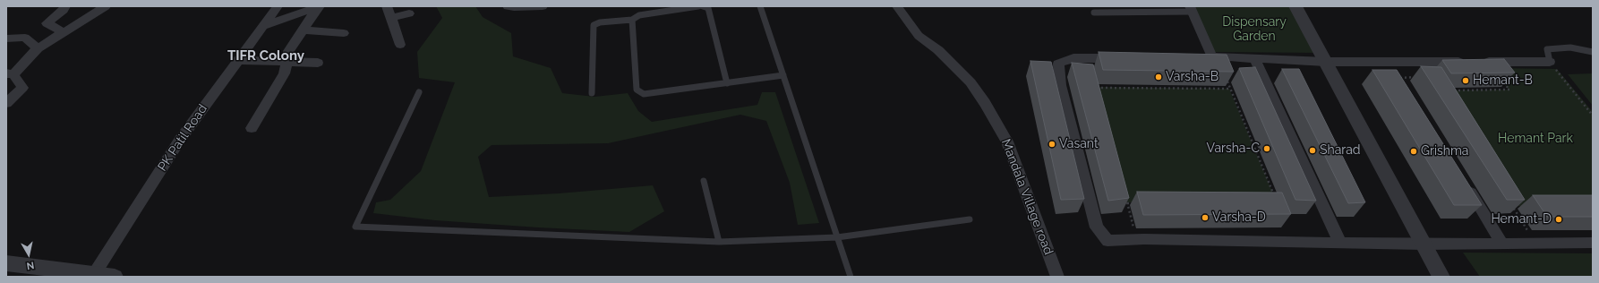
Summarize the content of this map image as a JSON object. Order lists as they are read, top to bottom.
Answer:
{
  "streets": {
    "street": ["PK Patil Road", "Mandala Village road"]
  },
  "districts": ["TIFR Colony"],
  "parks": ["Dispensary Garden", "Hemant Park"],
  "places": [
    "Varsha-B",
    "Hemant-B",
    "Vasant",
    "Varsha-C",
    "Sharad",
    "Grishma",
    "Varsha-D",
    "Hemant-D"
  ],
  "north": "bottom"
}
